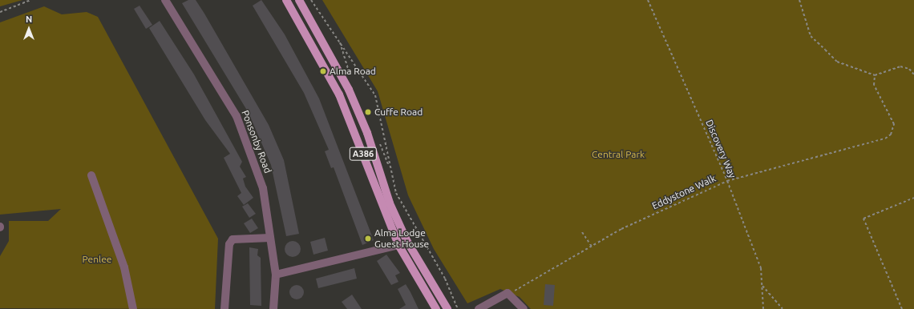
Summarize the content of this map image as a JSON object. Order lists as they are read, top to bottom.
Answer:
{
  "streets": {
    "main road": ["A386"],
    "street": ["Ponsonby Road"],
    "path": ["Discovery Way", "Eddystone Walk"]
  },
  "crossings": [
    ["Discovery Way", "Eddystone Walk"]
  ],
  "parks": ["Central Park", "Penlee"],
  "places": ["Alma Road", "Cuffe Road", "Alma Lodge Guest House"],
  "north": "top"
}
